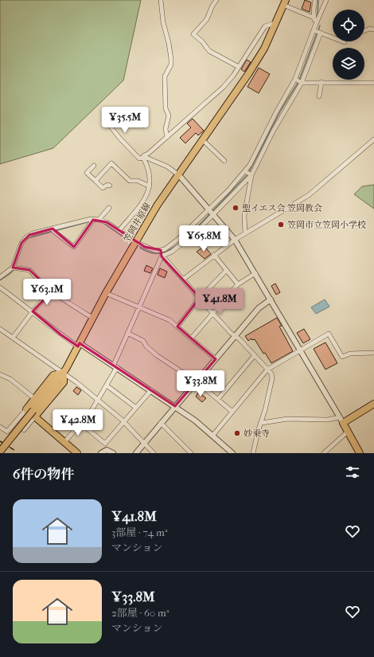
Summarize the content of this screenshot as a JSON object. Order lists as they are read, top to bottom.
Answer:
{
  "streets": {
    "main road": ["笠岡井原線"]
  },
  "places": ["聖イエス会 笠岡教会", "笠岡市立笠岡小学校", "妙乗寺"],
  "page": {
    "price": [
      "¥35.5M",
      "¥65.8M",
      "¥63.1M",
      "¥41.8M",
      "¥33.8M",
      "¥42.8M"
    ],
    "heading": "6件の物件",
    "list": [
      {
        "name": "¥41.8M",
        "note": "3部屋 · 74 m² · マンション"
      },
      {
        "name": "¥33.8M",
        "note": "2部屋 · 60 m² · マンション"
      }
    ]
  }
}
